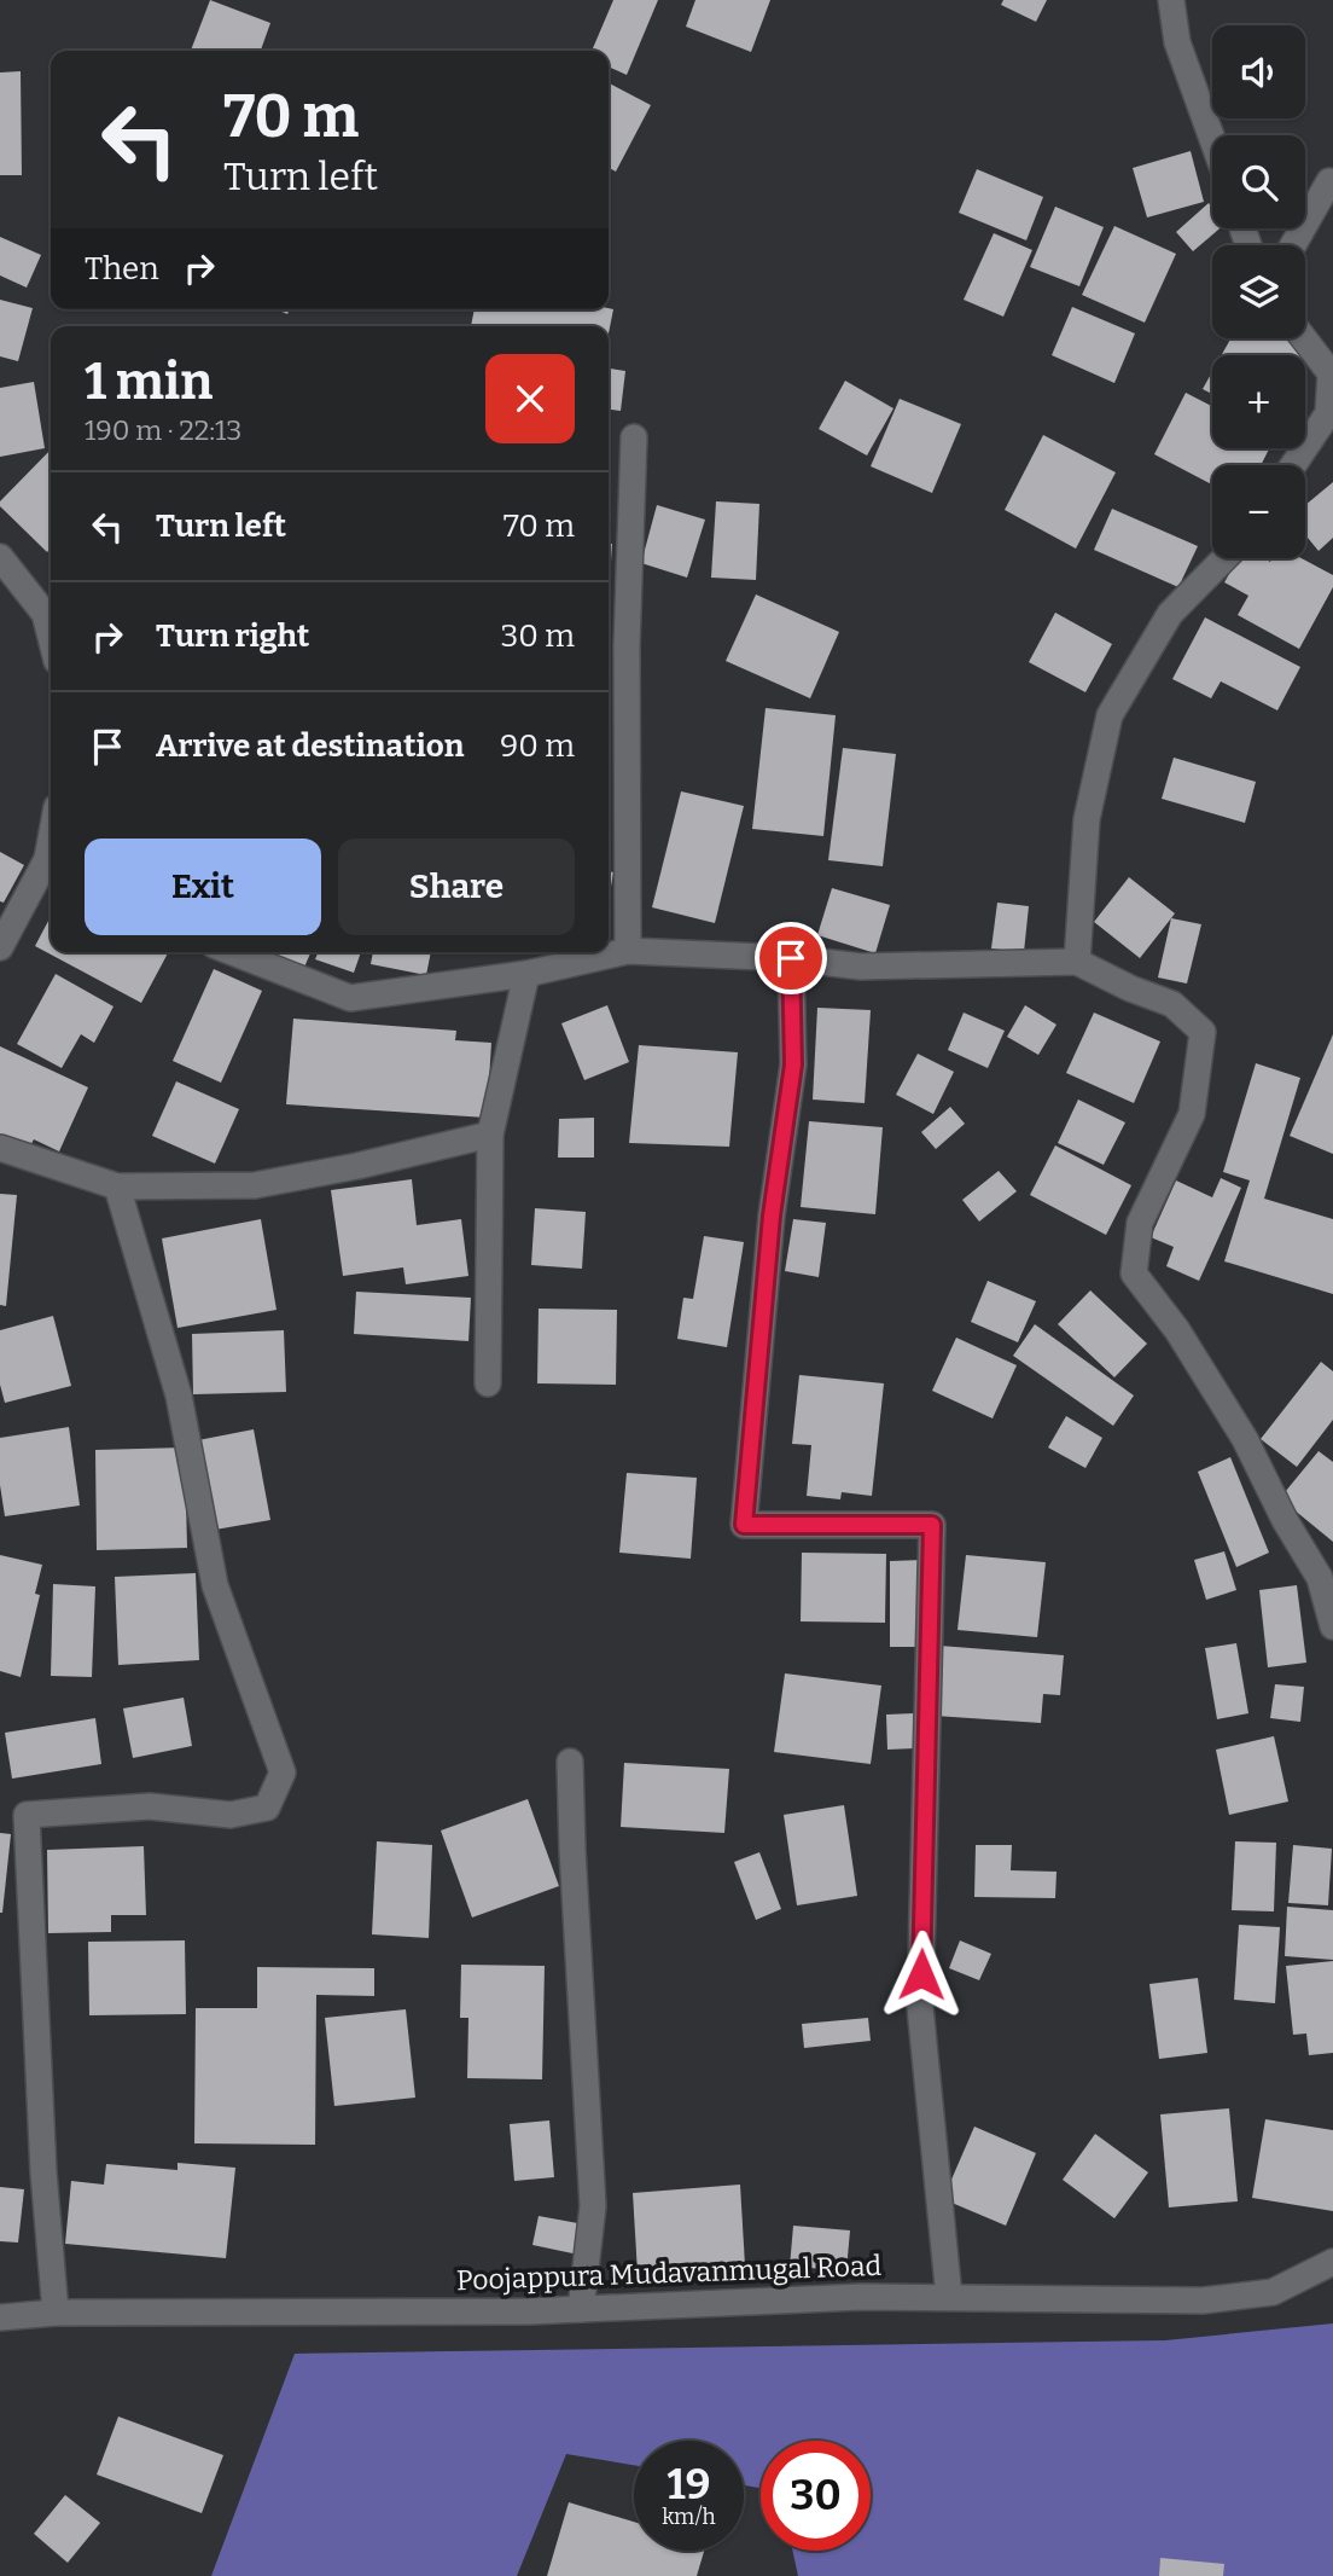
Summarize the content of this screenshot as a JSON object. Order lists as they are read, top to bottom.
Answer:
{
  "streets": {
    "street": ["Poojappura Mudavanmugal Road"]
  },
  "page": {
    "map_buttons": ["+", "−"],
    "turn": ["70 m", "Turn left"],
    "then": "Then",
    "heading": ["1 min", "190 m · 22:13"],
    "list": [
      {
        "name": "Turn left",
        "value": "70 m"
      },
      {
        "name": "Turn right",
        "value": "30 m"
      },
      {
        "name": "Arrive at destination",
        "value": "90 m"
      }
    ],
    "buttons": ["Exit", "Share"],
    "speed": "19 km/h",
    "limit": "30"
  }
}
